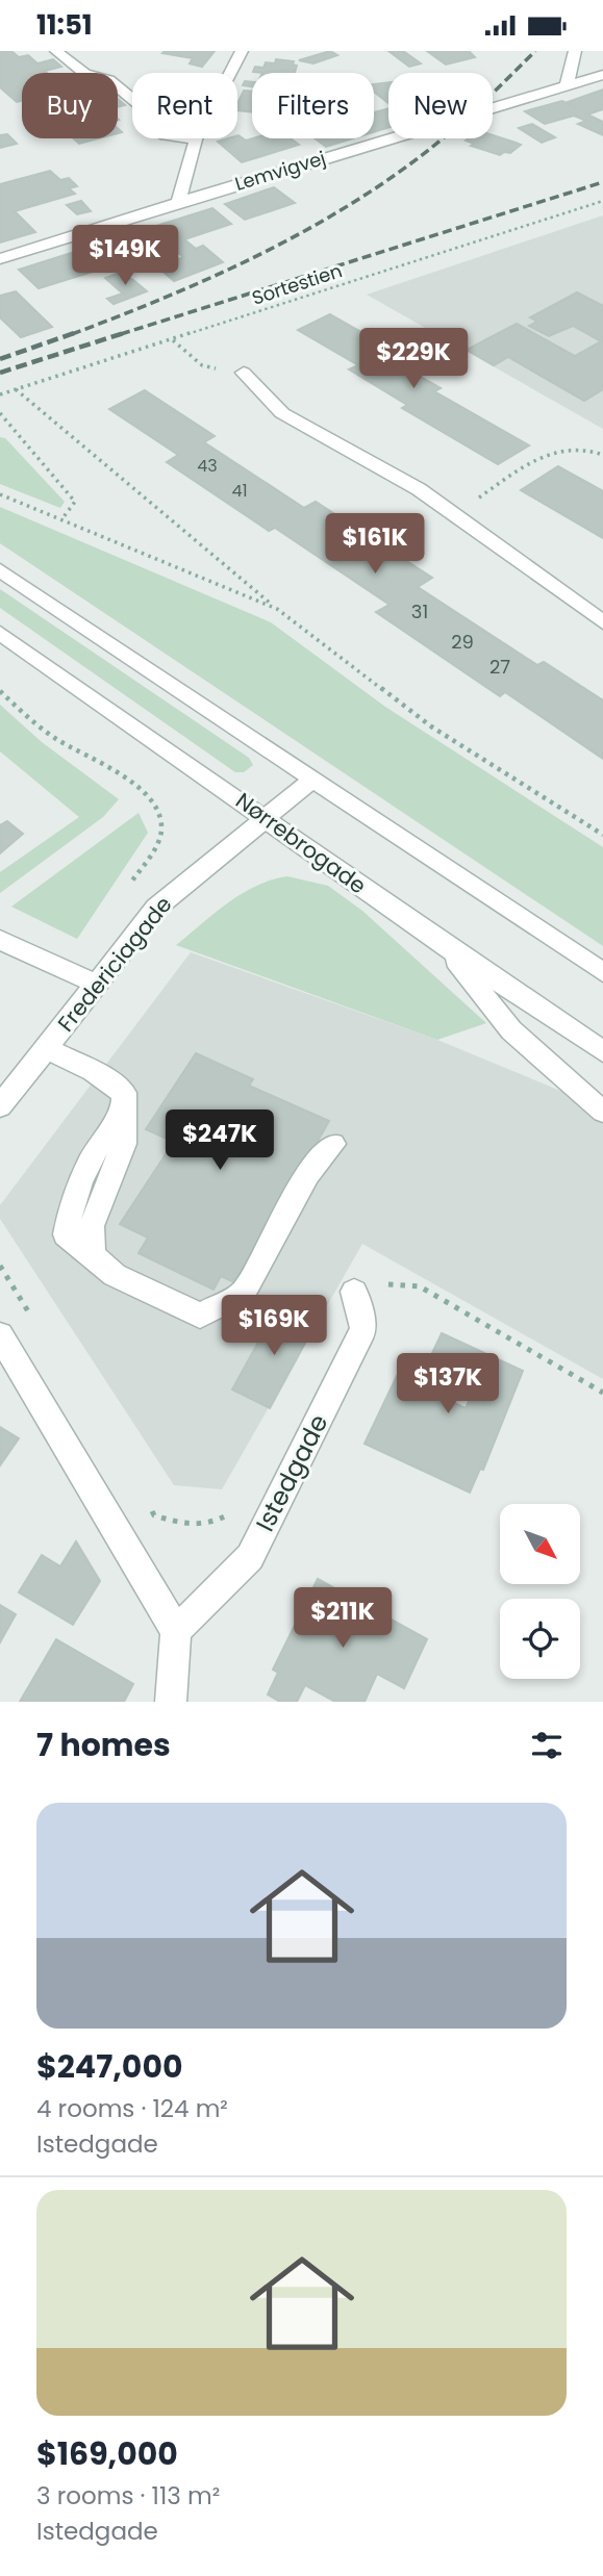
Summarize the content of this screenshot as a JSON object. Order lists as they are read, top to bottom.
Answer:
{
  "streets": {
    "street": [
      "Lemvigvej",
      "Nørrebrogade",
      "Fredericiagade",
      "Istedgade"
    ],
    "path": ["Sortestien"]
  },
  "crossings": [
    ["Nørrebrogade", "Fredericiagade"]
  ],
  "house_numbers": [
    "43",
    "41",
    "31",
    "29",
    "27"
  ],
  "north": "bottom right",
  "page": {
    "status": "11:51",
    "chip": [
      "Buy",
      "Rent",
      "Filters",
      "New"
    ],
    "price": [
      "$149K",
      "$229K",
      "$161K",
      "$247K",
      "$169K",
      "$137K",
      "$211K"
    ],
    "heading": "7 homes",
    "list": [
      {
        "name": "$247,000",
        "note": "4 rooms · 124 m² · Istedgade"
      },
      {
        "name": "$169,000",
        "note": "3 rooms · 113 m² · Istedgade"
      }
    ]
  }
}
